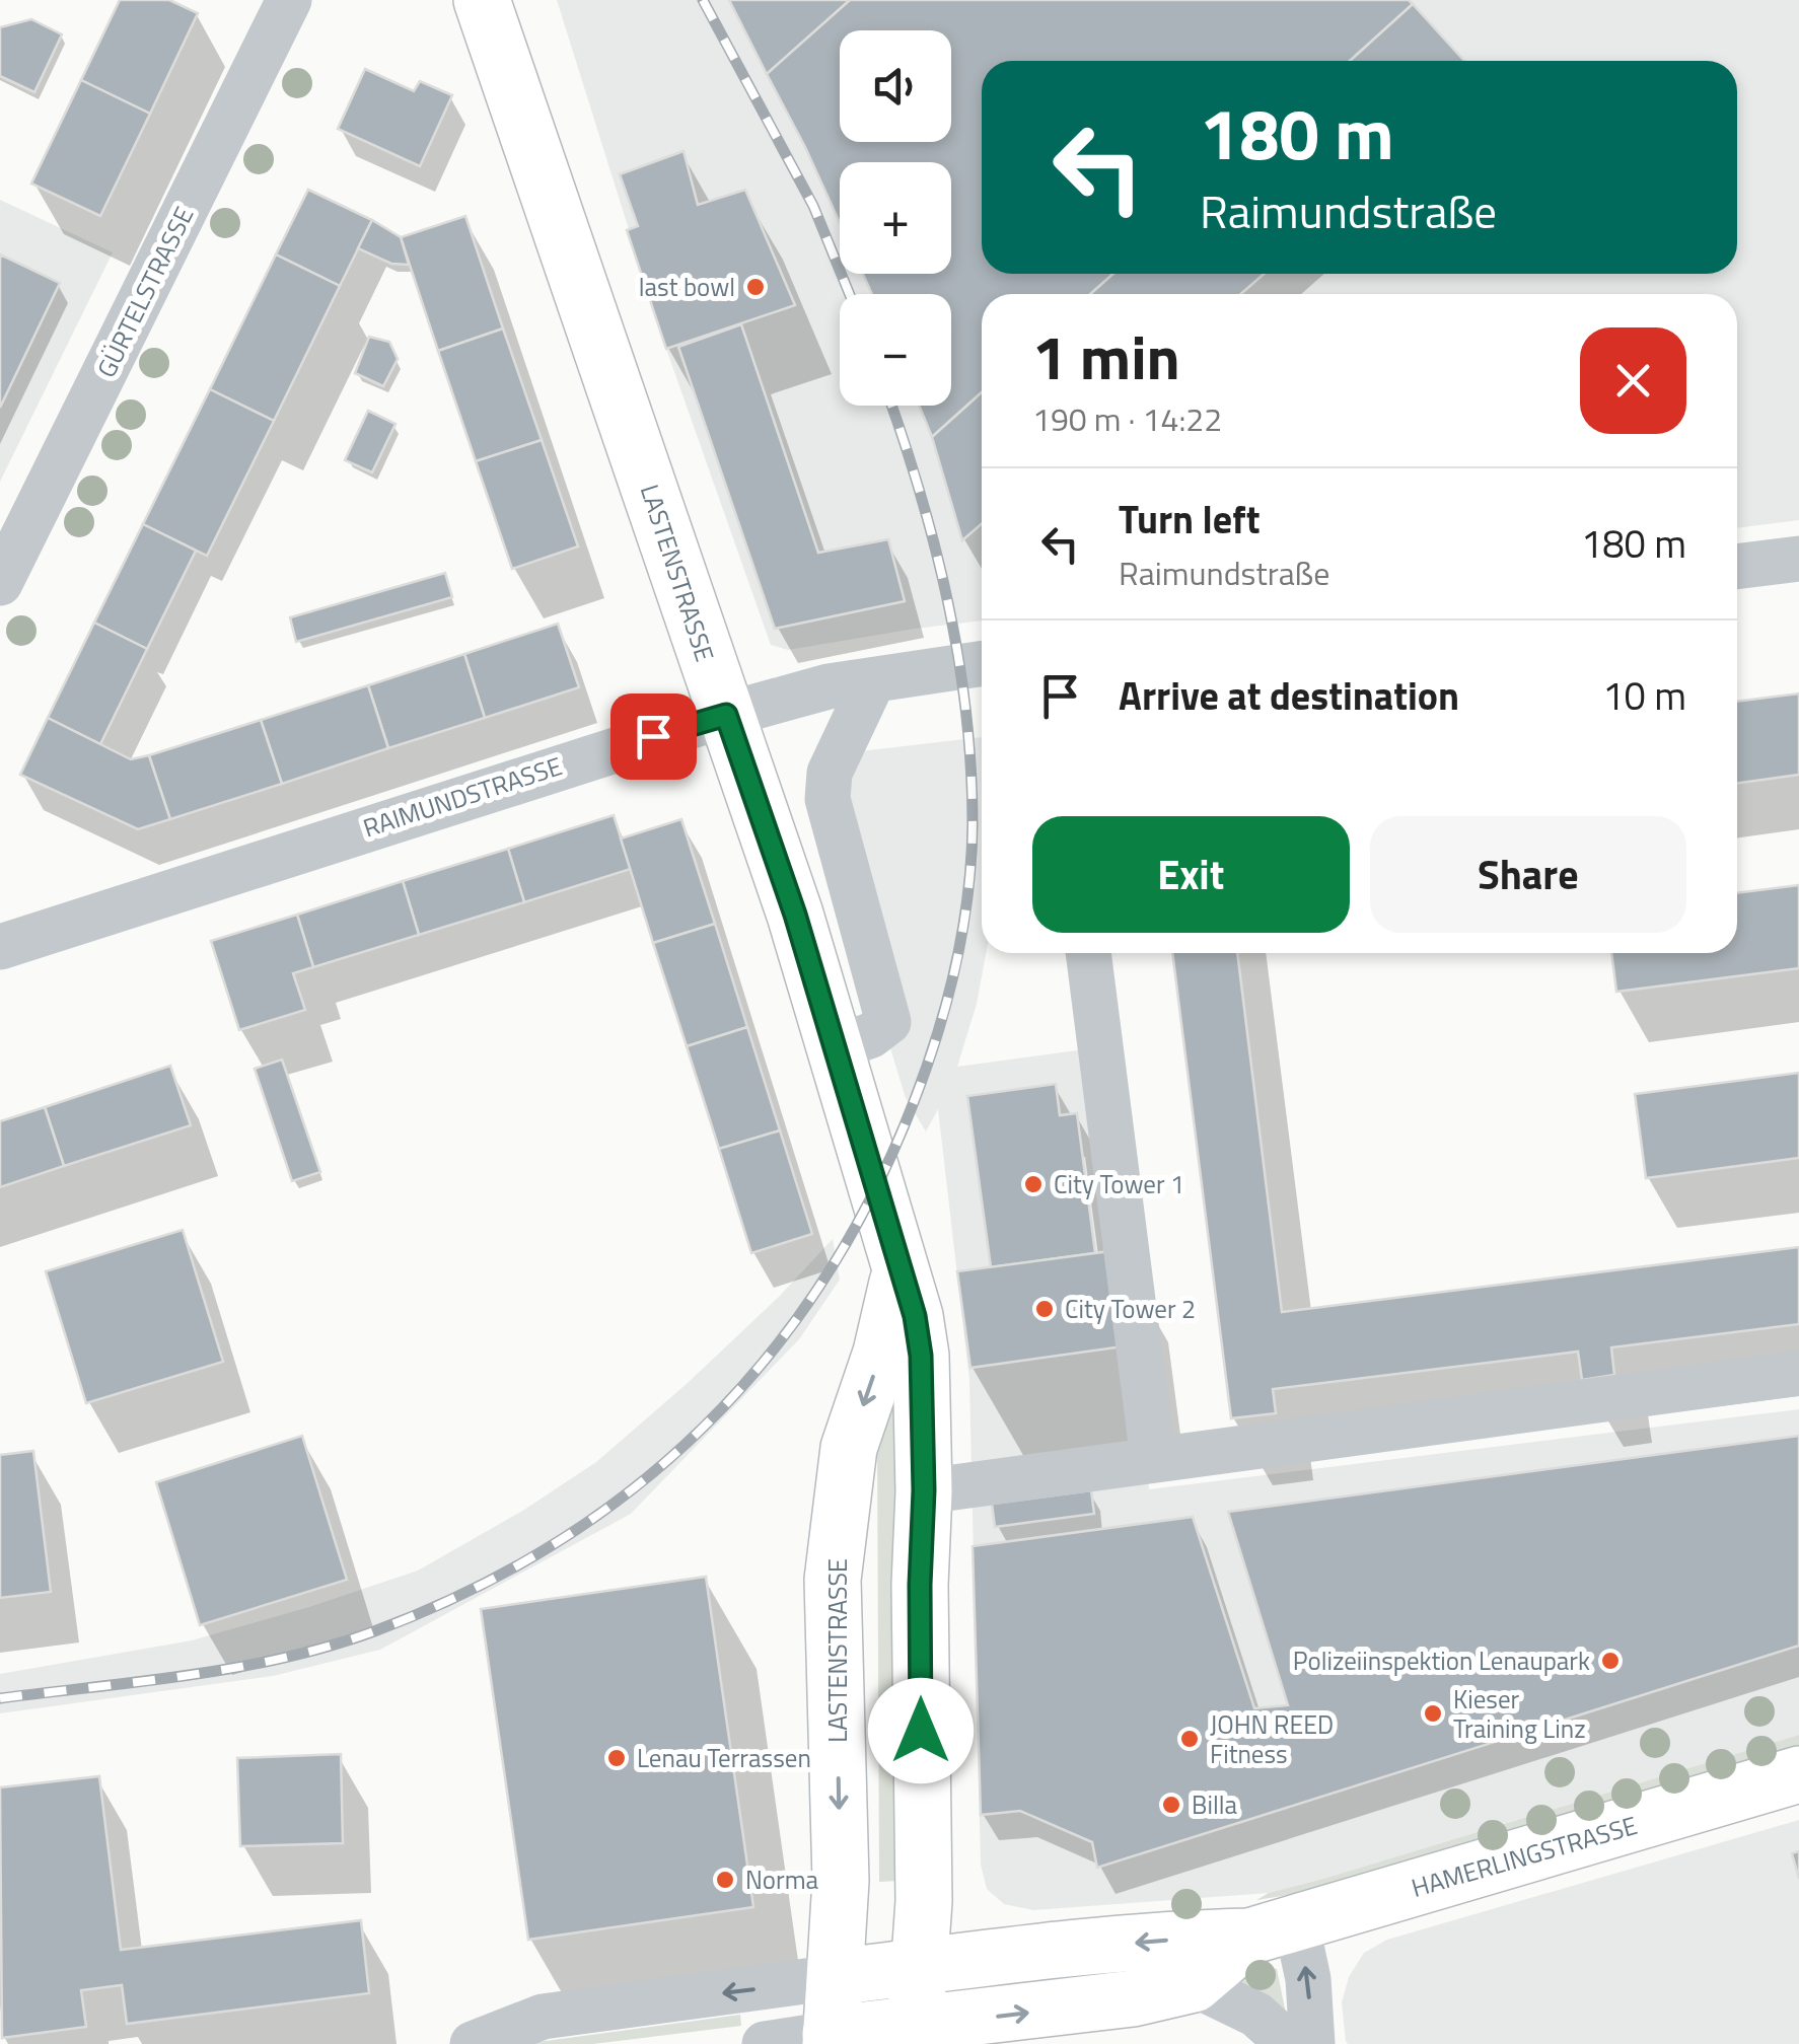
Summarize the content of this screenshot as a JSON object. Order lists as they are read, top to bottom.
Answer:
{
  "streets": {
    "main road": ["LASTENSTRASSE", "HAMERLINGSTRASSE"],
    "street": ["GÜRTELSTRASSE", "RAIMUNDSTRASSE"]
  },
  "crossings": [
    ["LASTENSTRASSE", "RAIMUNDSTRASSE"],
    ["LASTENSTRASSE", "HAMERLINGSTRASSE"]
  ],
  "places": [
    "last bowl",
    "City Tower 1",
    "City Tower 2",
    "Polizeiinspektion Lenaupark",
    "Kieser Training Linz",
    "JOHN REED Fitness",
    "Lenau Terrassen",
    "Billa",
    "Norma"
  ],
  "page": {
    "map_buttons": ["+", "−"],
    "turn": ["180 m", "Raimundstraße"],
    "heading": ["1 min", "190 m · 14:22"],
    "list": [
      {
        "name": "Turn left",
        "note": "Raimundstraße",
        "value": "180 m"
      },
      {
        "name": "Arrive at destination",
        "value": "10 m"
      }
    ],
    "buttons": ["Exit", "Share"]
  }
}
